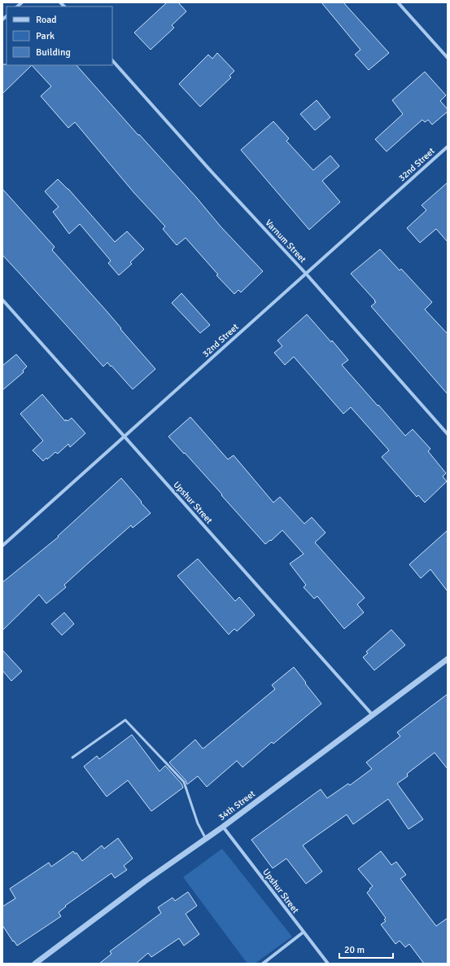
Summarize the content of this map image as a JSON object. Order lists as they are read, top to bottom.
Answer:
{
  "streets": {
    "street": [
      "32nd Street",
      "Varnum Street",
      "Upshur Street",
      "34th Street"
    ]
  },
  "crossings": [
    ["32nd Street", "Varnum Street"],
    ["32nd Street", "Upshur Street"],
    ["Upshur Street", "34th Street"]
  ],
  "legend": ["Road", "Park", "Building"],
  "scale_bar": "20 m"
}
